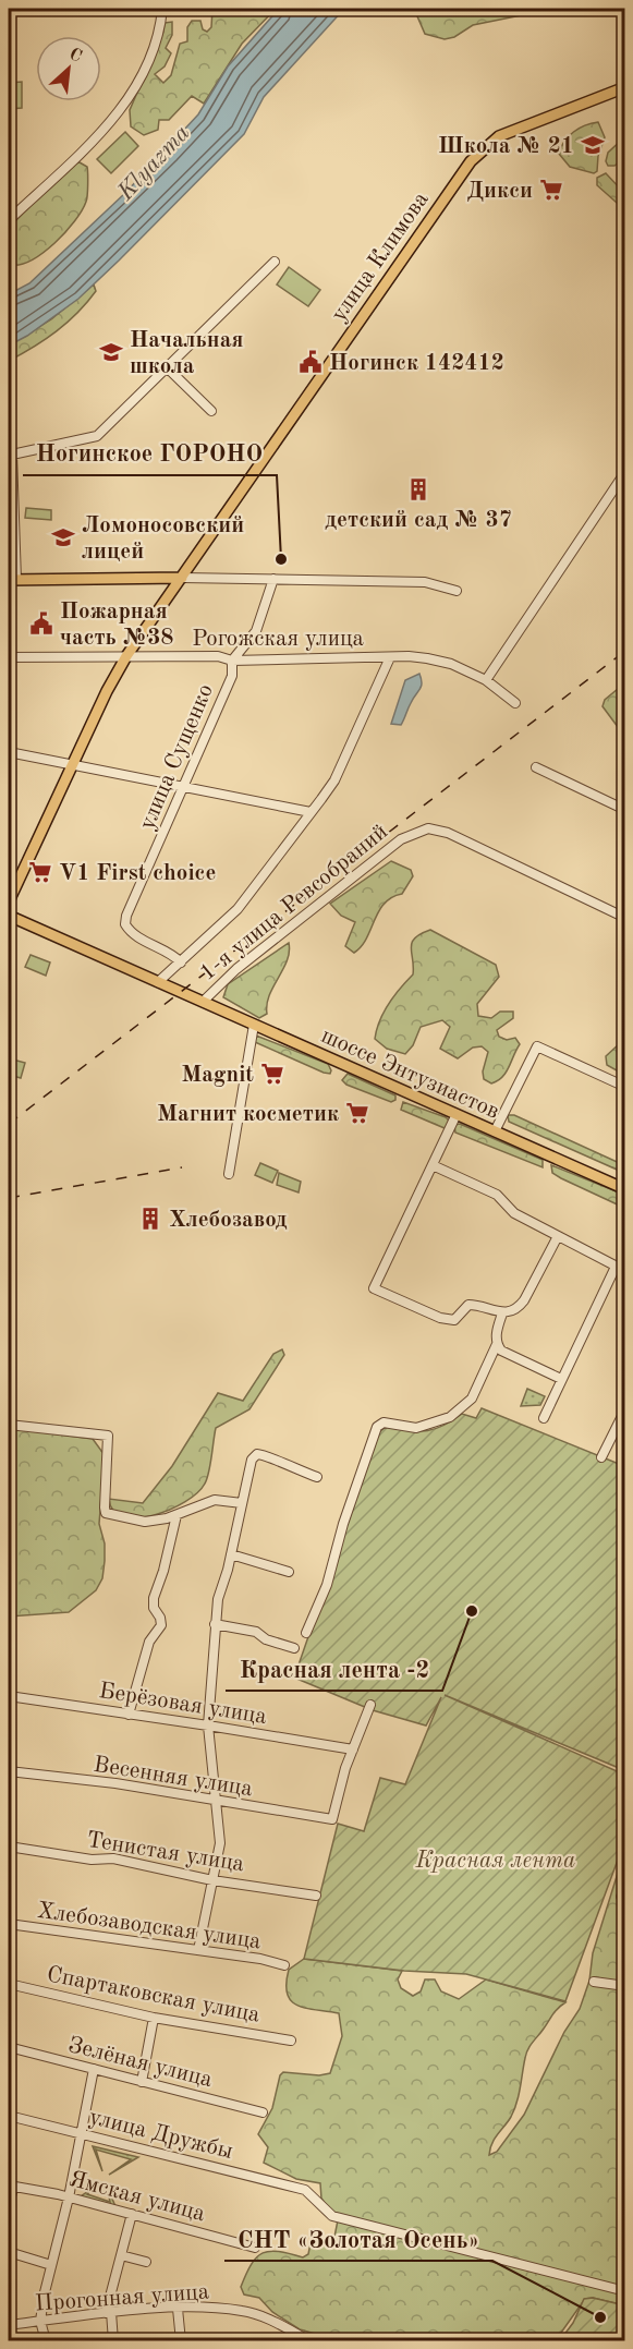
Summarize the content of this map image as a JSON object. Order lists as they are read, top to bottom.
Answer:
{
  "streets": {
    "main road": ["улица Климова", "шоссе Энтузиастов"],
    "street": [
      "Рогожская улица",
      "улица Сущенко",
      "1-я улица Ревсобраний",
      "Берёзовая улица",
      "Весенняя улица",
      "Тенистая улица",
      "Хлебозаводская улица",
      "Спартаковская улица",
      "Зелёная улица",
      "улица Дружбы",
      "Ямская улица",
      "Прогонная улица"
    ]
  },
  "crossings": [
    ["улица Климова", "Рогожская улица"],
    ["Рогожская улица", "улица Сущенко"],
    ["1-я улица Ревсобраний", "шоссе Энтузиастов"],
    ["Берёзовая улица", "Весенняя улица"]
  ],
  "water": ["Klyazma"],
  "parks": ["Красная лента"],
  "places": {
    "school or university": ["Школа № 21", "Начальная школа", "Ломоносовский лицей"],
    "supermarket": [
      "Дикси",
      "V1 First choice",
      "Magnit",
      "Магнит косметик"
    ],
    "public building": ["Ногинск 142412", "Пожарная часть №38"],
    "building": ["детский сад № 37", "Хлебозавод"],
    "other": ["Ногинское ГОРОНО", "Красная лента -2", "СНТ «Золотая Осень»"]
  },
  "north": "top right"
}
